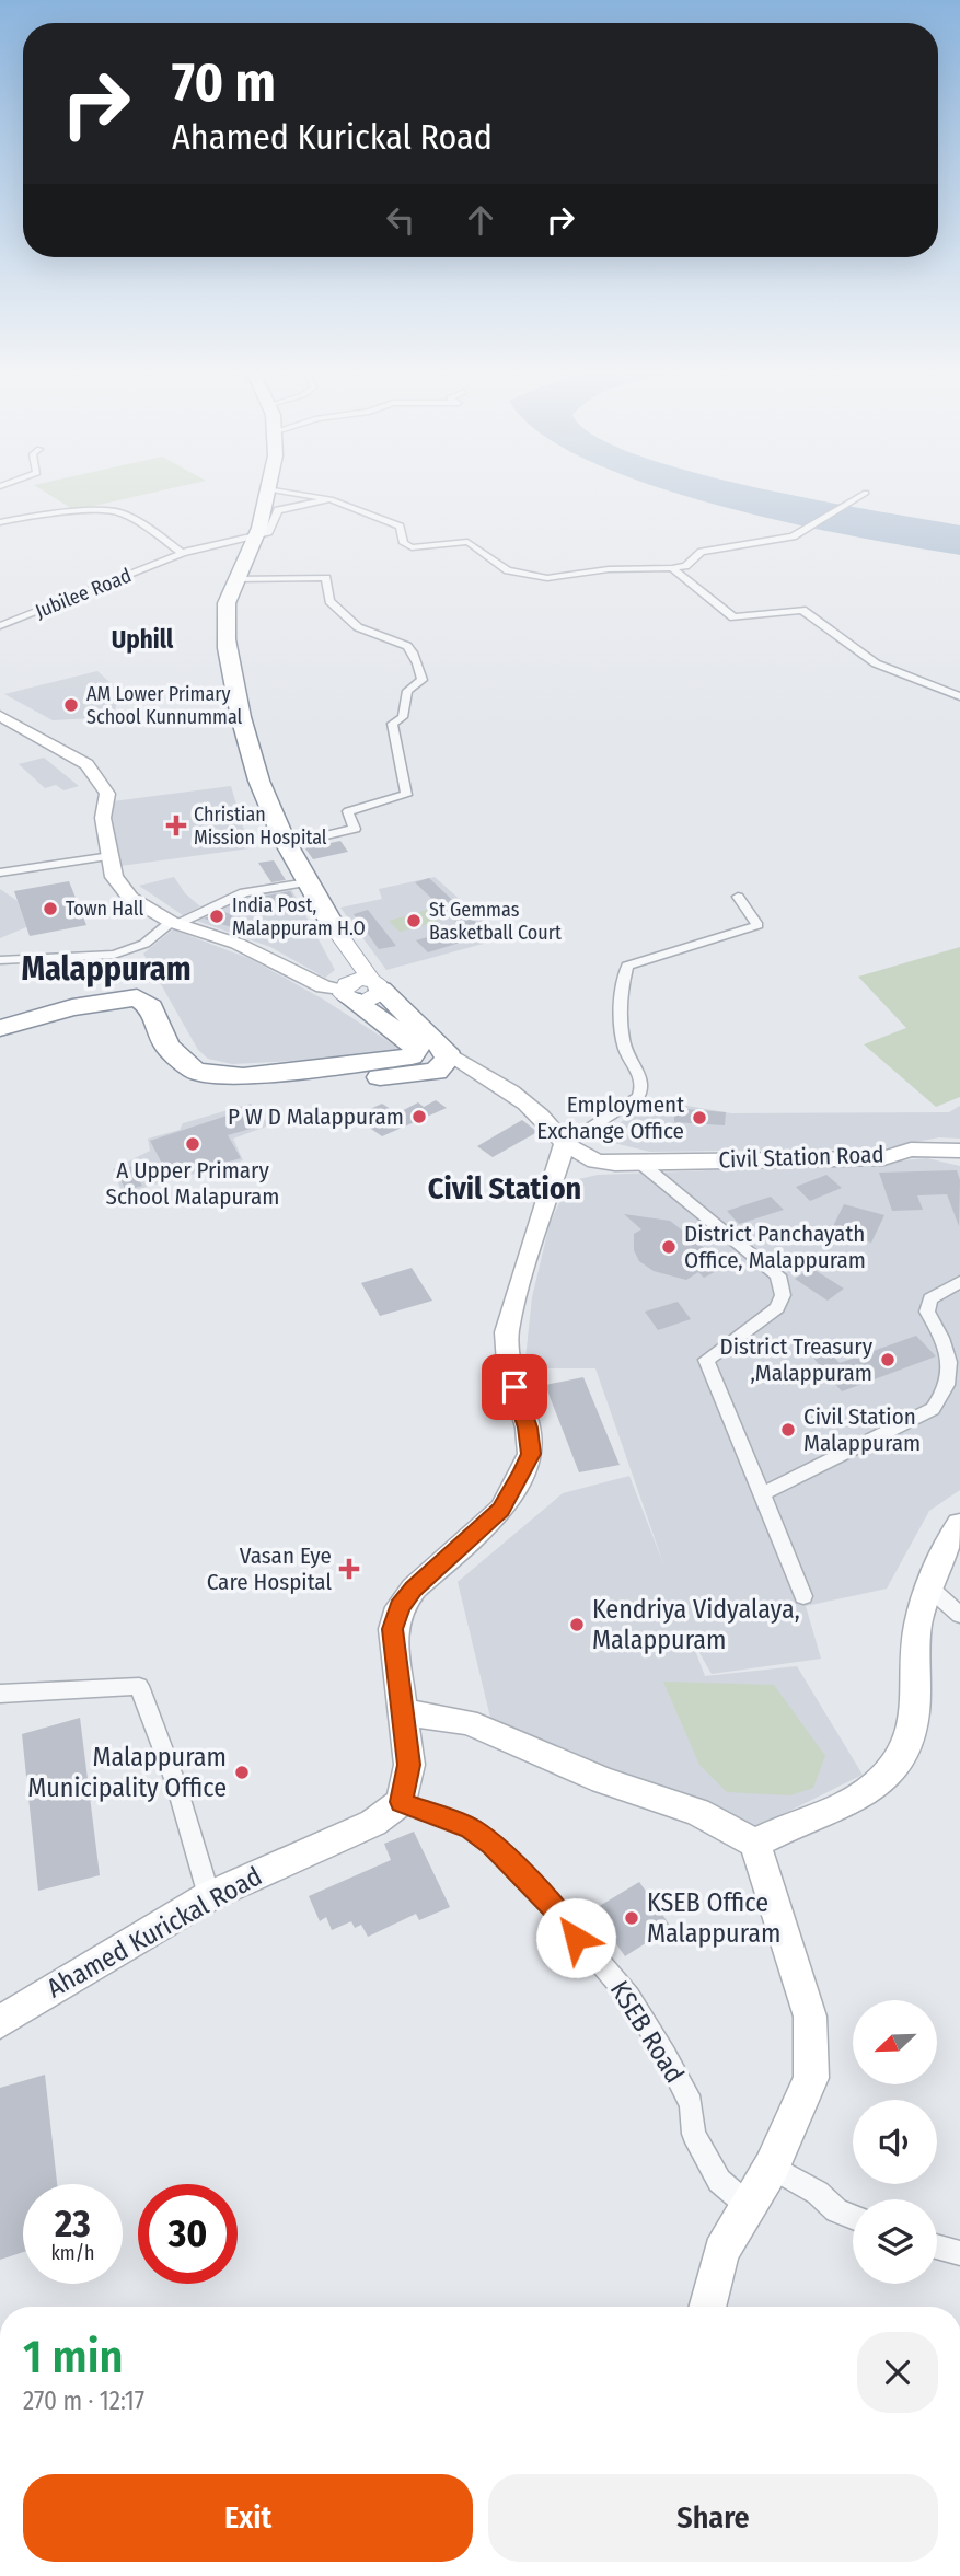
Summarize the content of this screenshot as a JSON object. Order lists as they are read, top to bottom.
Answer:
{
  "streets": {
    "main road": ["Civil Station Road", "Ahamed Kurickal Road"],
    "street": ["Jubilee Road", "KSEB Road"]
  },
  "crossings": [
    ["Ahamed Kurickal Road", "KSEB Road"]
  ],
  "districts": ["Uphill", "Malappuram", "Civil Station"],
  "places": {
    "other": [
      "AM Lower Primary School Kunnummal",
      "Town Hall",
      "India Post, Malappuram H.O",
      "St Gemmas Basketball Court",
      "P W D Malappuram",
      "Employment Exchange Office",
      "A Upper Primary School Malapuram",
      "District Panchayath Office, Malappuram",
      "District Treasury ,Malappuram",
      "Civil Station Malappuram",
      "Kendriya Vidyalaya, Malappuram",
      "Malappuram Municipality Office",
      "KSEB Office Malappuram"
    ],
    "health": ["Christian Mission Hospital", "Vasan Eye Care Hospital"]
  },
  "north": "bottom left",
  "page": {
    "turn": ["70 m", "Ahamed Kurickal Road"],
    "speed": "23 km/h",
    "limit": "30",
    "heading": ["1 min", "270 m · 12:17"],
    "buttons": ["Exit", "Share"]
  }
}
